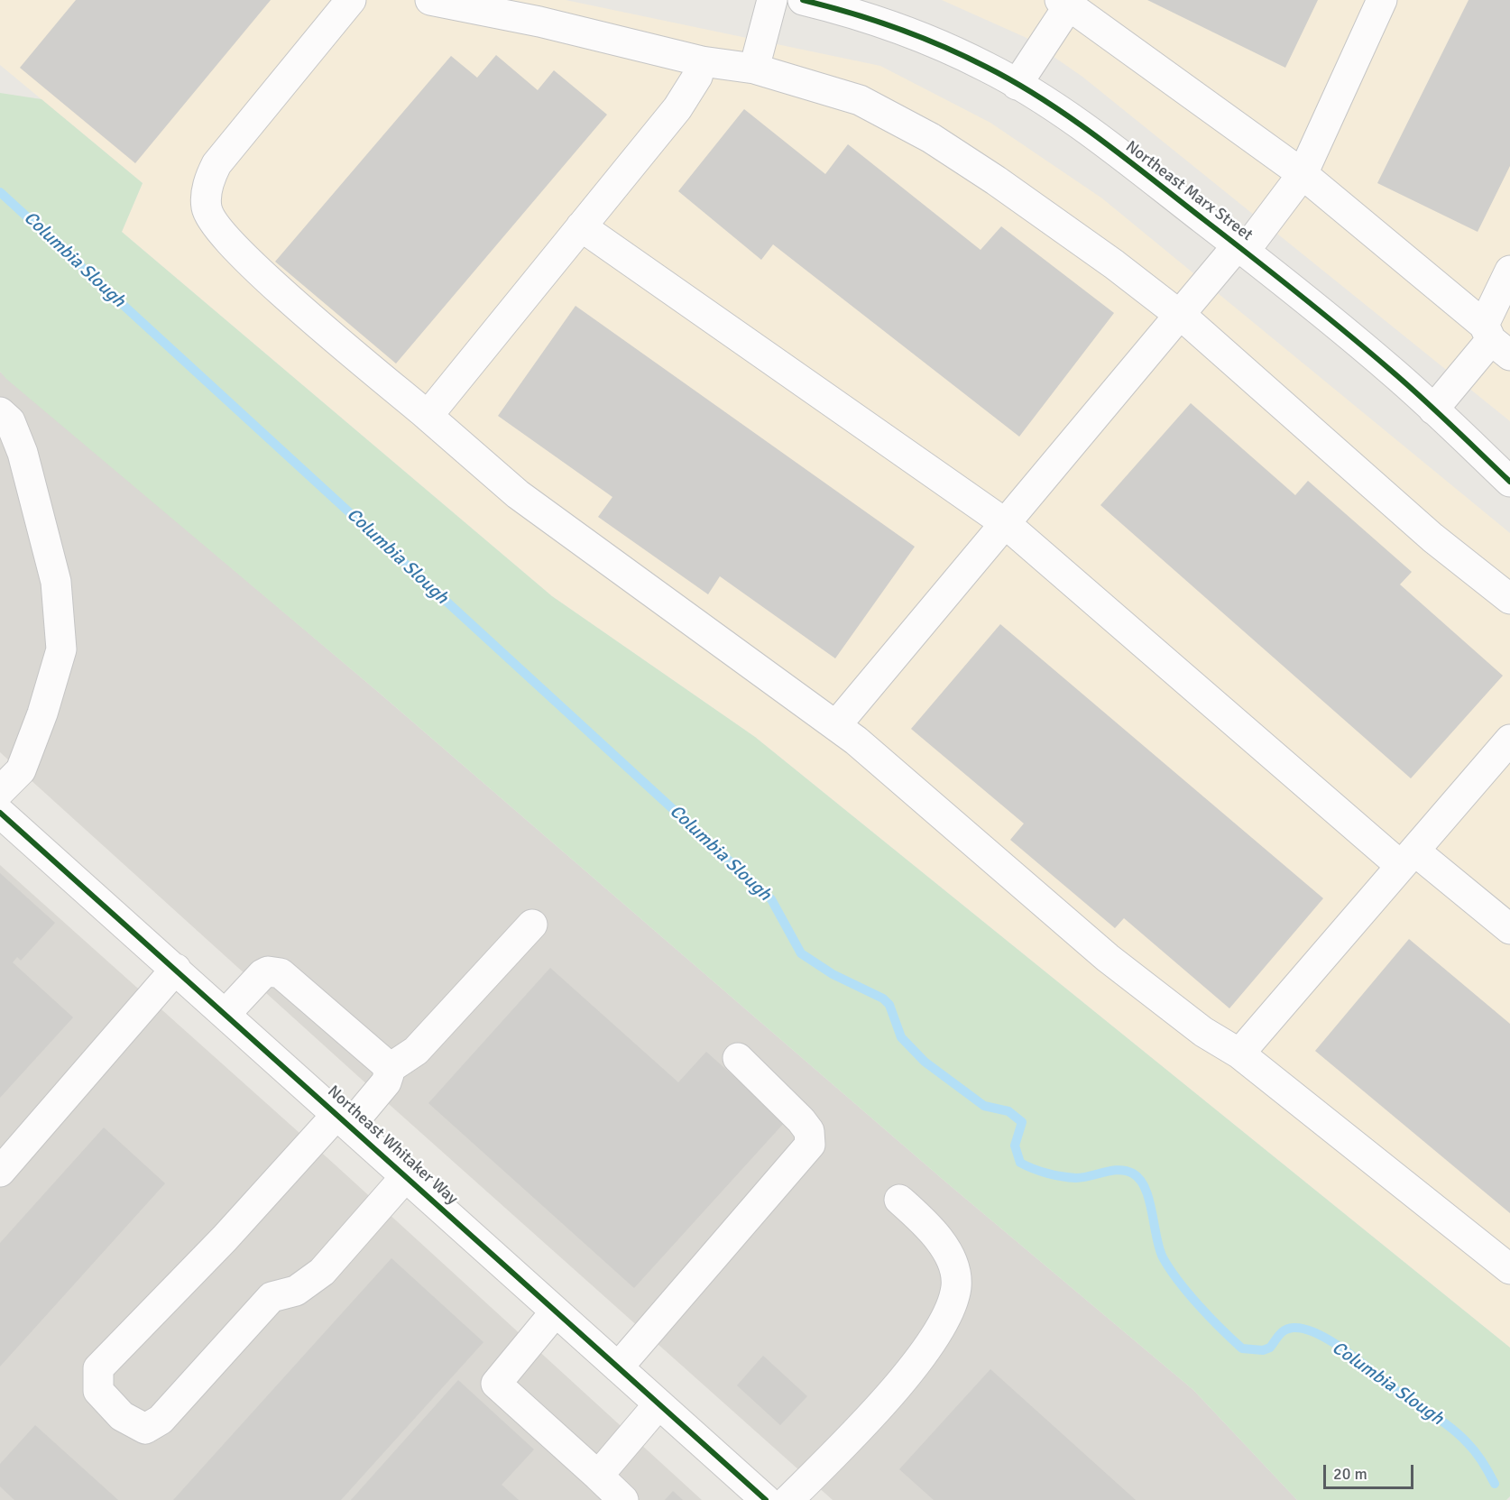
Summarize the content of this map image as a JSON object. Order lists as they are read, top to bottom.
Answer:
{
  "streets": {
    "street": ["Northeast Marx Street", "Northeast Whitaker Way"]
  },
  "water": ["Columbia Slough"],
  "scale_bar": "20 m"
}
